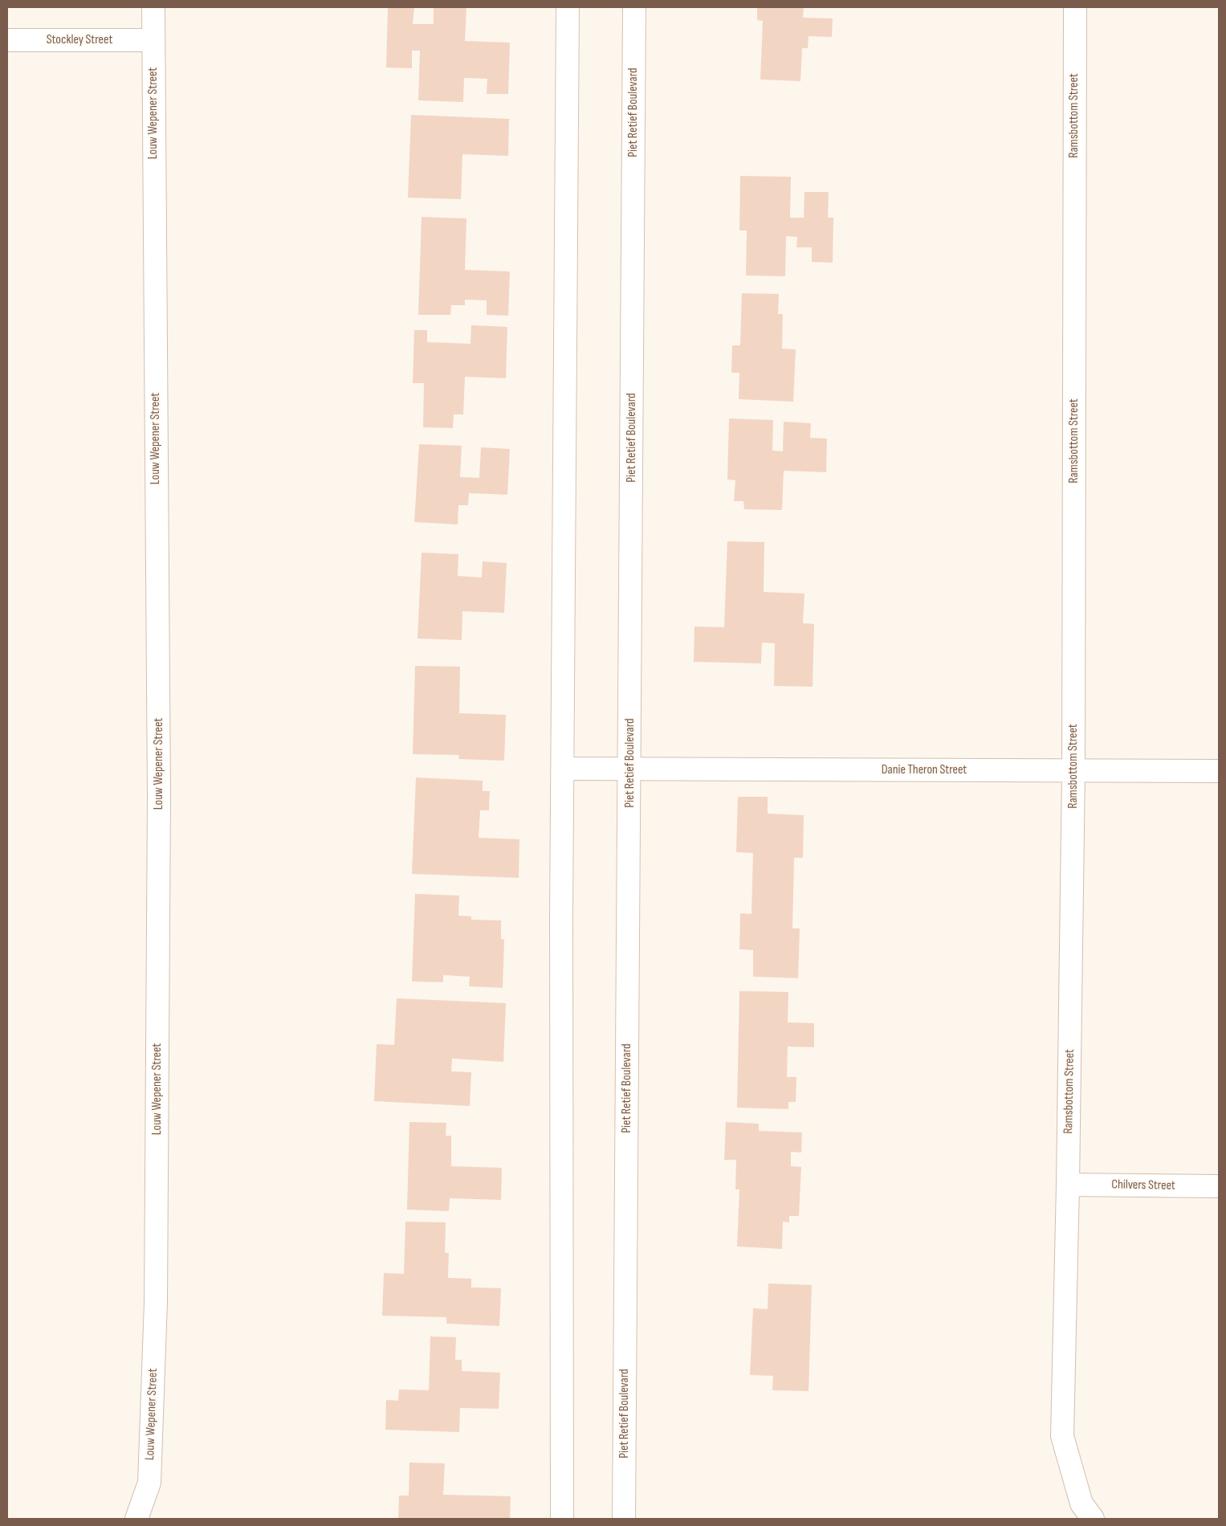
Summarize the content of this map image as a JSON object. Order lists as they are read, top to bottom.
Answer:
{
  "streets": {
    "street": [
      "Stockley Street",
      "Piet Retief Boulevard",
      "Louw Wepener Street",
      "Ramsbottom Street",
      "Danie Theron Street",
      "Chilvers Street"
    ]
  },
  "crossings": [
    ["Stockley Street", "Louw Wepener Street"],
    ["Piet Retief Boulevard", "Danie Theron Street"],
    ["Ramsbottom Street", "Danie Theron Street"],
    ["Ramsbottom Street", "Chilvers Street"]
  ]
}
